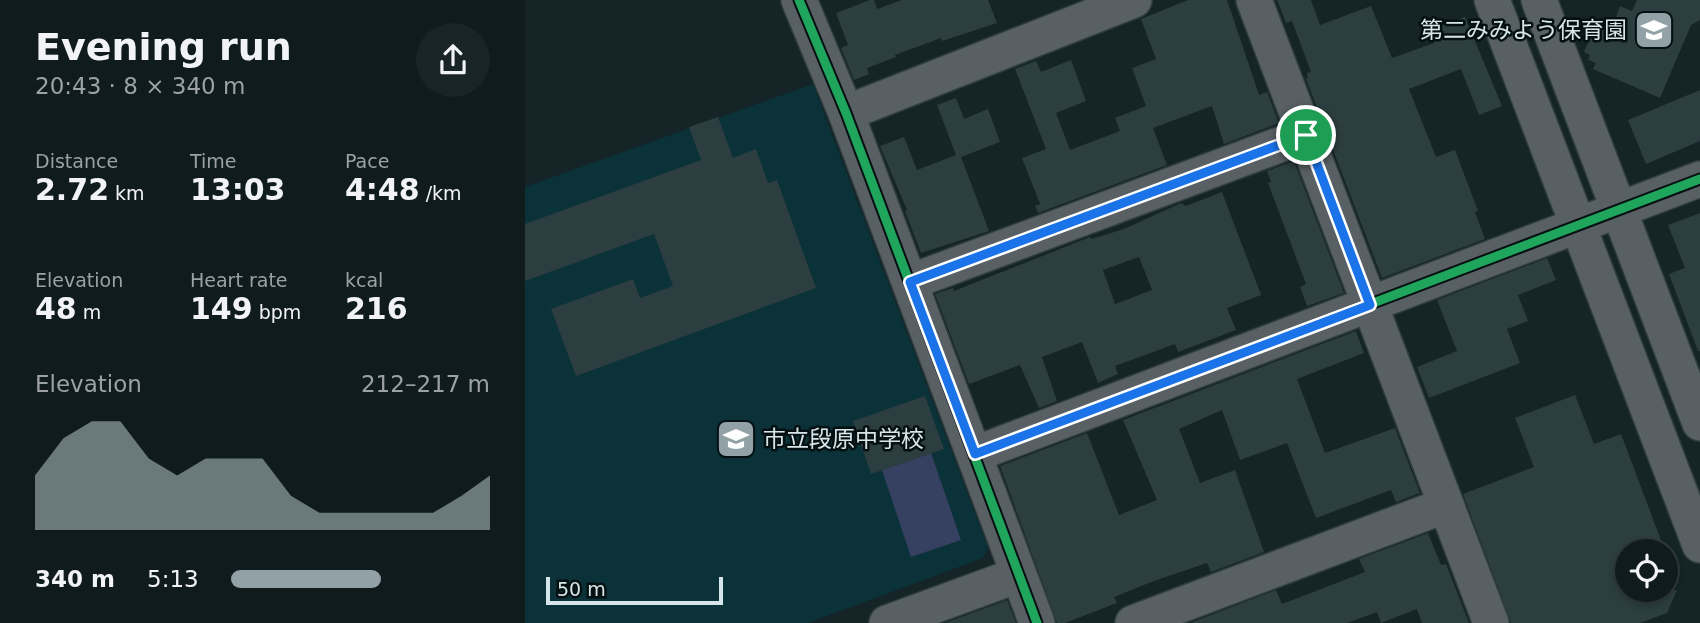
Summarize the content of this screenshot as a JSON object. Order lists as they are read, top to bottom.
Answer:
{
  "places": {
    "school or university": ["第二みみよう保育園", "市立段原中学校"]
  },
  "scale_bar": "50 m",
  "page": {
    "heading": ["Evening run", "20:43 · 8 × 340 m"],
    "stats": [
      ["Distance", "2.72 km"],
      ["Time", "13:03"],
      ["Pace", "4:48 /km"],
      ["Elevation", "48 m"],
      ["Heart rate", "149 bpm"],
      ["kcal", "216"]
    ],
    "chart": ["Elevation", "212–217 m"],
    "list": [
      {
        "name": "340 m",
        "note": "5:13"
      }
    ],
    "scale": "50 m"
  }
}
